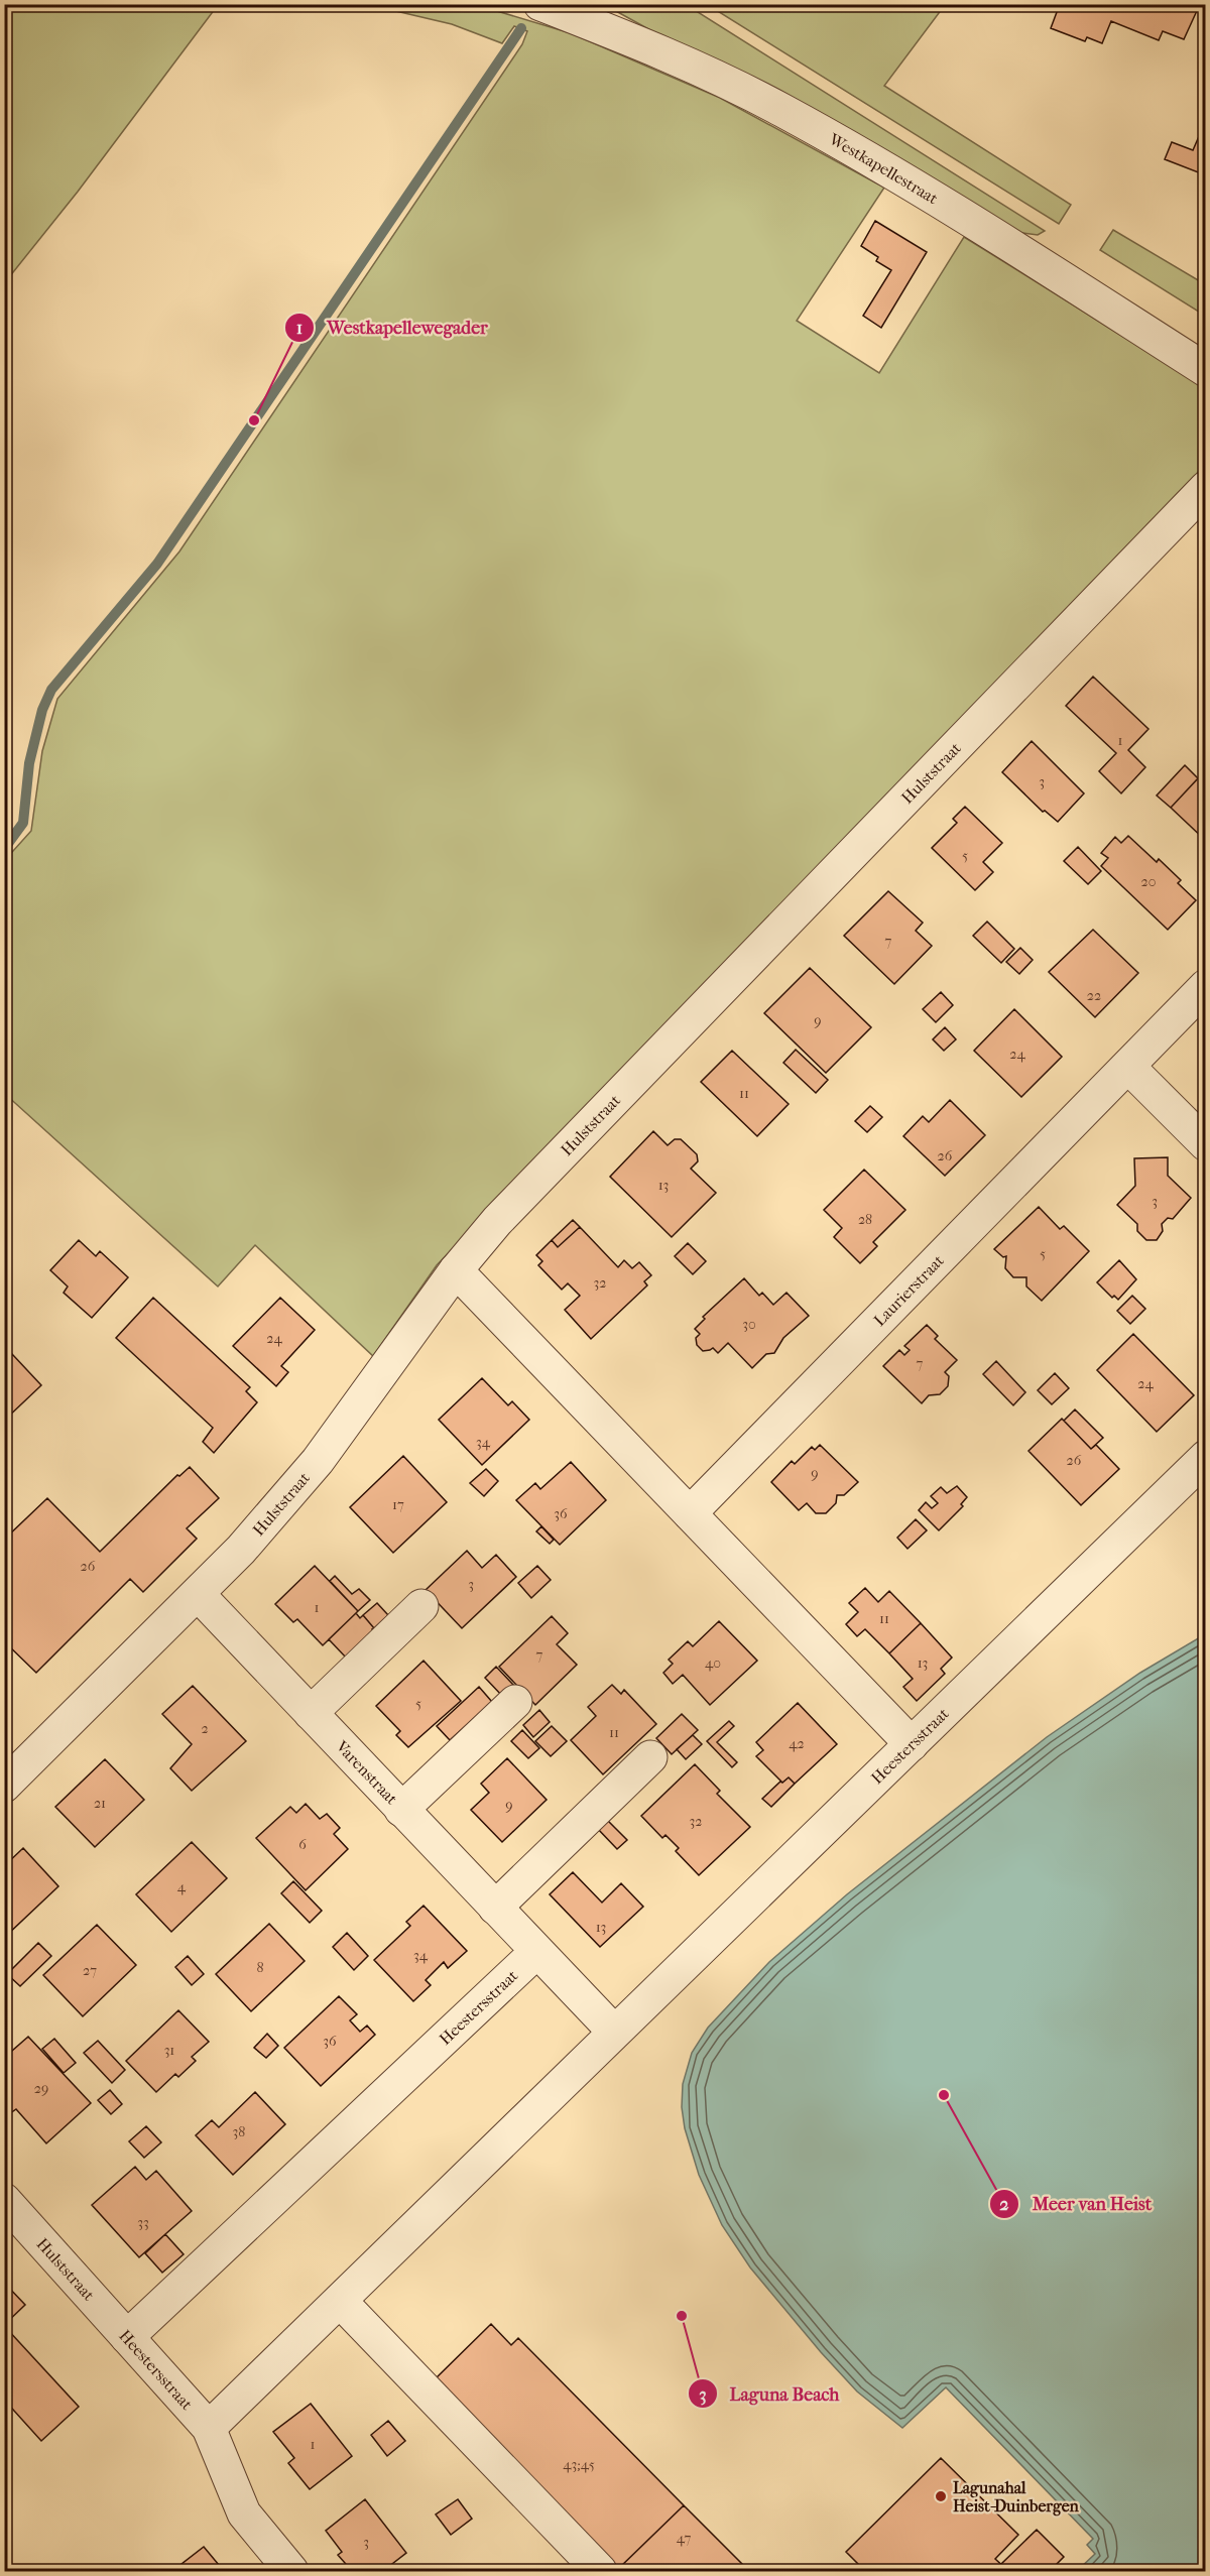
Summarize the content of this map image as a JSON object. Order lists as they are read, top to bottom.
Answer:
{
  "streets": {
    "street": [
      "Westkapellestraat",
      "Hulststraat",
      "Laurierstraat",
      "Heestersstraat",
      "Varenstraat"
    ]
  },
  "crossings": [
    ["Hulststraat", "Heestersstraat"],
    ["Hulststraat", "Varenstraat"],
    ["Heestersstraat", "Varenstraat"]
  ],
  "places": [
    "Westkapellewegader",
    "Meer van Heist",
    "Laguna Beach",
    "Lagunahal Heist-Duinbergen"
  ],
  "house_numbers": [
    "1",
    "3",
    "5",
    "20",
    "7",
    "22",
    "9",
    "24",
    "11",
    "26",
    "13",
    "3",
    "28",
    "5",
    "32",
    "30",
    "24",
    "7",
    "24",
    "34",
    "26",
    "9",
    "17",
    "36",
    "26",
    "3",
    "1",
    "11",
    "7",
    "40",
    "13",
    "5",
    "2",
    "11",
    "42",
    "21",
    "9",
    "32",
    "6",
    "4",
    "13",
    "34",
    "8",
    "27",
    "36",
    "31",
    "29",
    "38",
    "33",
    "1",
    "43;45",
    "47",
    "3"
  ]
}
